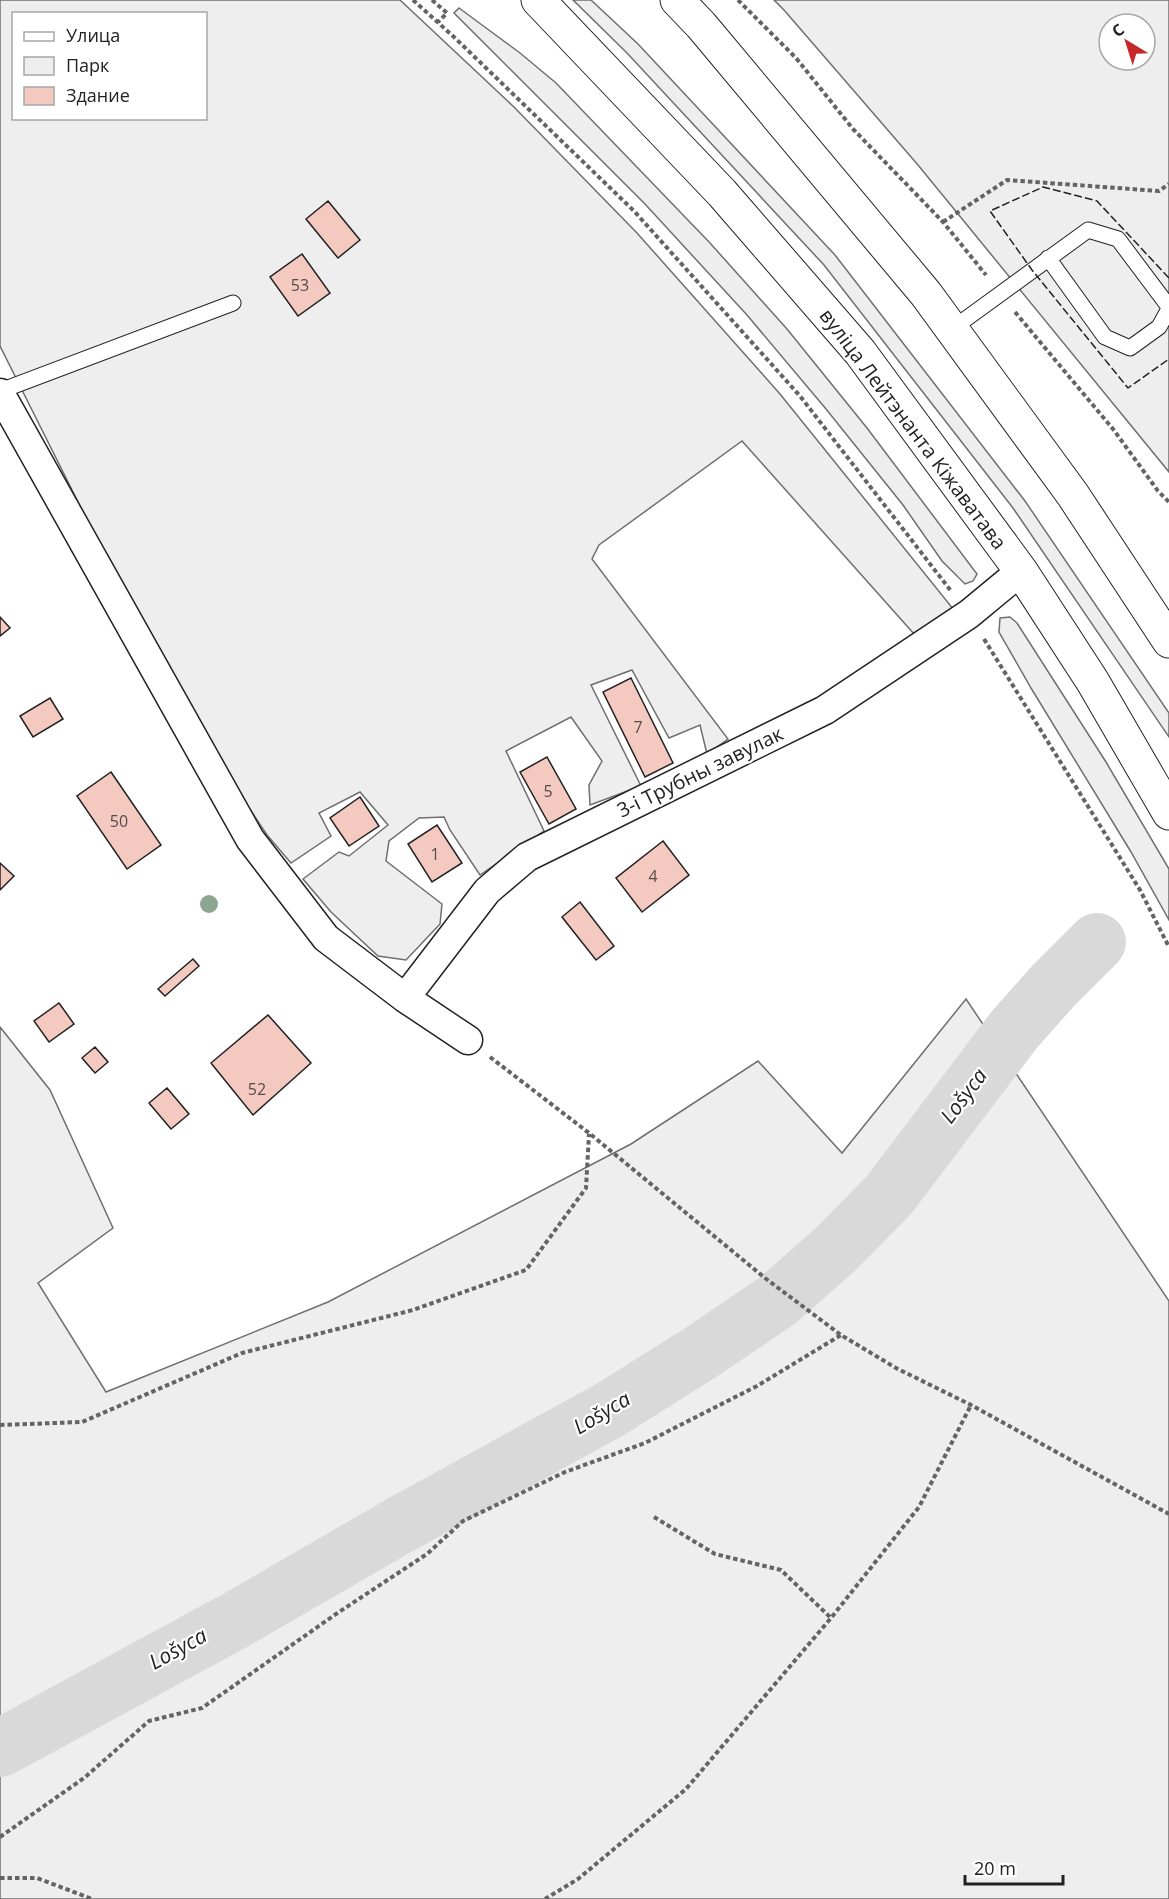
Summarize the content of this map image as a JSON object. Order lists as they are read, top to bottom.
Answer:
{
  "streets": {
    "main road": ["вуліца Лейтэнанта Кіжаватава"],
    "street": ["3-і Трубны завулак"]
  },
  "crossings": [
    ["вуліца Лейтэнанта Кіжаватава", "3-і Трубны завулак"]
  ],
  "water": ["Lošyca"],
  "house_numbers": [
    "53",
    "7",
    "5",
    "50",
    "1",
    "4",
    "52"
  ],
  "legend": ["Улица", "Парк", "Здание"],
  "scale_bar": "20 m",
  "north": "top left"
}
